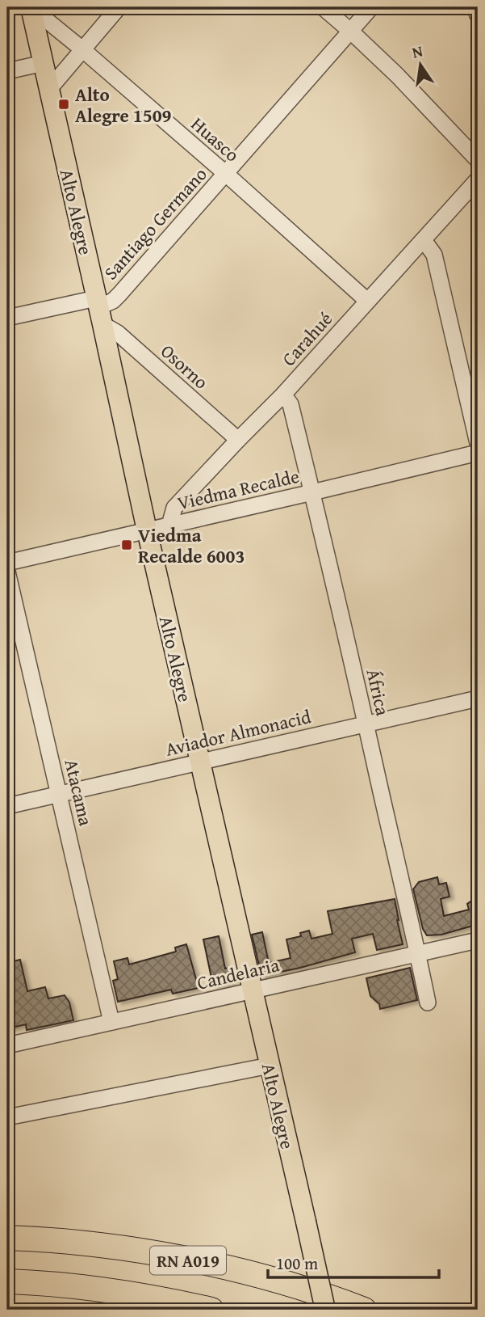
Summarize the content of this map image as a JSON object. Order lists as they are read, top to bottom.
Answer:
{
  "streets": {
    "highway": ["RN A019"],
    "main road": ["Alto Alegre"],
    "street": [
      "Huasco",
      "Santiago Germano",
      "Carahué",
      "Osorno",
      "Viedma Recalde",
      "África",
      "Aviador Almonacid",
      "Atacama",
      "Candelaria"
    ]
  },
  "crossings": [
    ["Huasco", "Alto Alegre"],
    ["Huasco", "Santiago Germano"],
    ["Huasco", "Carahué"],
    ["Alto Alegre", "Santiago Germano"],
    ["Alto Alegre", "Osorno"],
    ["Alto Alegre", "Viedma Recalde"],
    ["Alto Alegre", "Aviador Almonacid"],
    ["Alto Alegre", "Candelaria"],
    ["Santiago Germano", "Osorno"],
    ["Carahué", "Osorno"],
    ["Carahué", "Viedma Recalde"],
    ["Carahué", "África"],
    ["Viedma Recalde", "África"],
    ["África", "Aviador Almonacid"],
    ["África", "Candelaria"],
    ["Aviador Almonacid", "Atacama"],
    ["Atacama", "Candelaria"]
  ],
  "places": {
    "transit": ["Alto Alegre 1509", "Viedma Recalde 6003"]
  },
  "scale_bar": "100 m",
  "north": "top"
}
